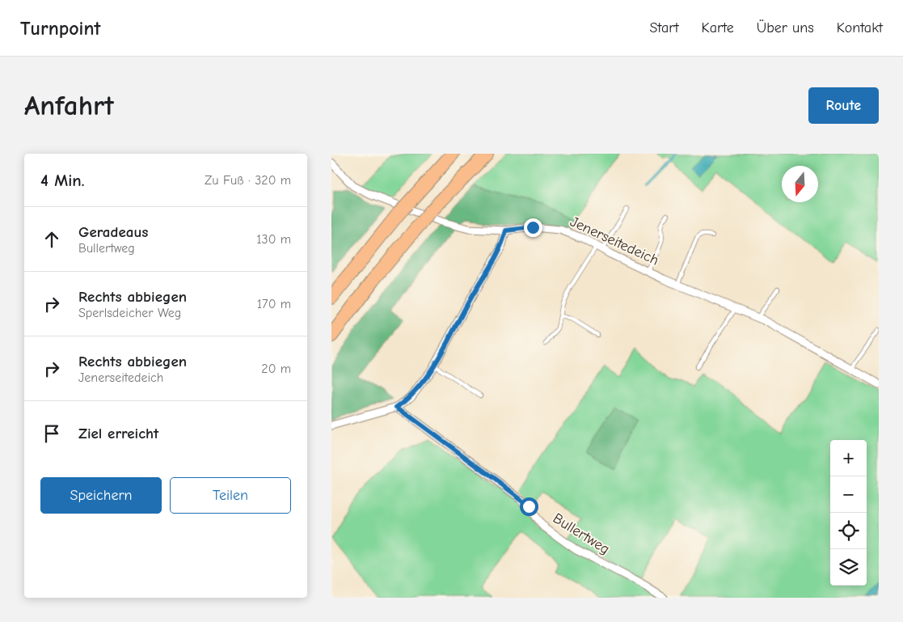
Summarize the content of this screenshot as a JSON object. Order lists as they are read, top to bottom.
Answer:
{
  "streets": {
    "street": ["Jenerseitedeich", "Bullertweg"]
  },
  "north": "bottom",
  "page": {
    "header": "Turnpoint",
    "nav": [
      "Start",
      "Karte",
      "Über uns",
      "Kontakt"
    ],
    "buttons": [
      "Route",
      ["Speichern", "Teilen"]
    ],
    "title": "Anfahrt",
    "heading": ["4 Min.", "Zu Fuß · 320 m"],
    "list": [
      ["Geradeaus", "Bullertweg", "130 m"],
      ["Rechts abbiegen", "Sperlsdeicher Weg", "170 m"],
      ["Rechts abbiegen", "Jenerseitedeich", "20 m"],
      "Ziel erreicht"
    ],
    "map_buttons": ["+", "−"]
  }
}
